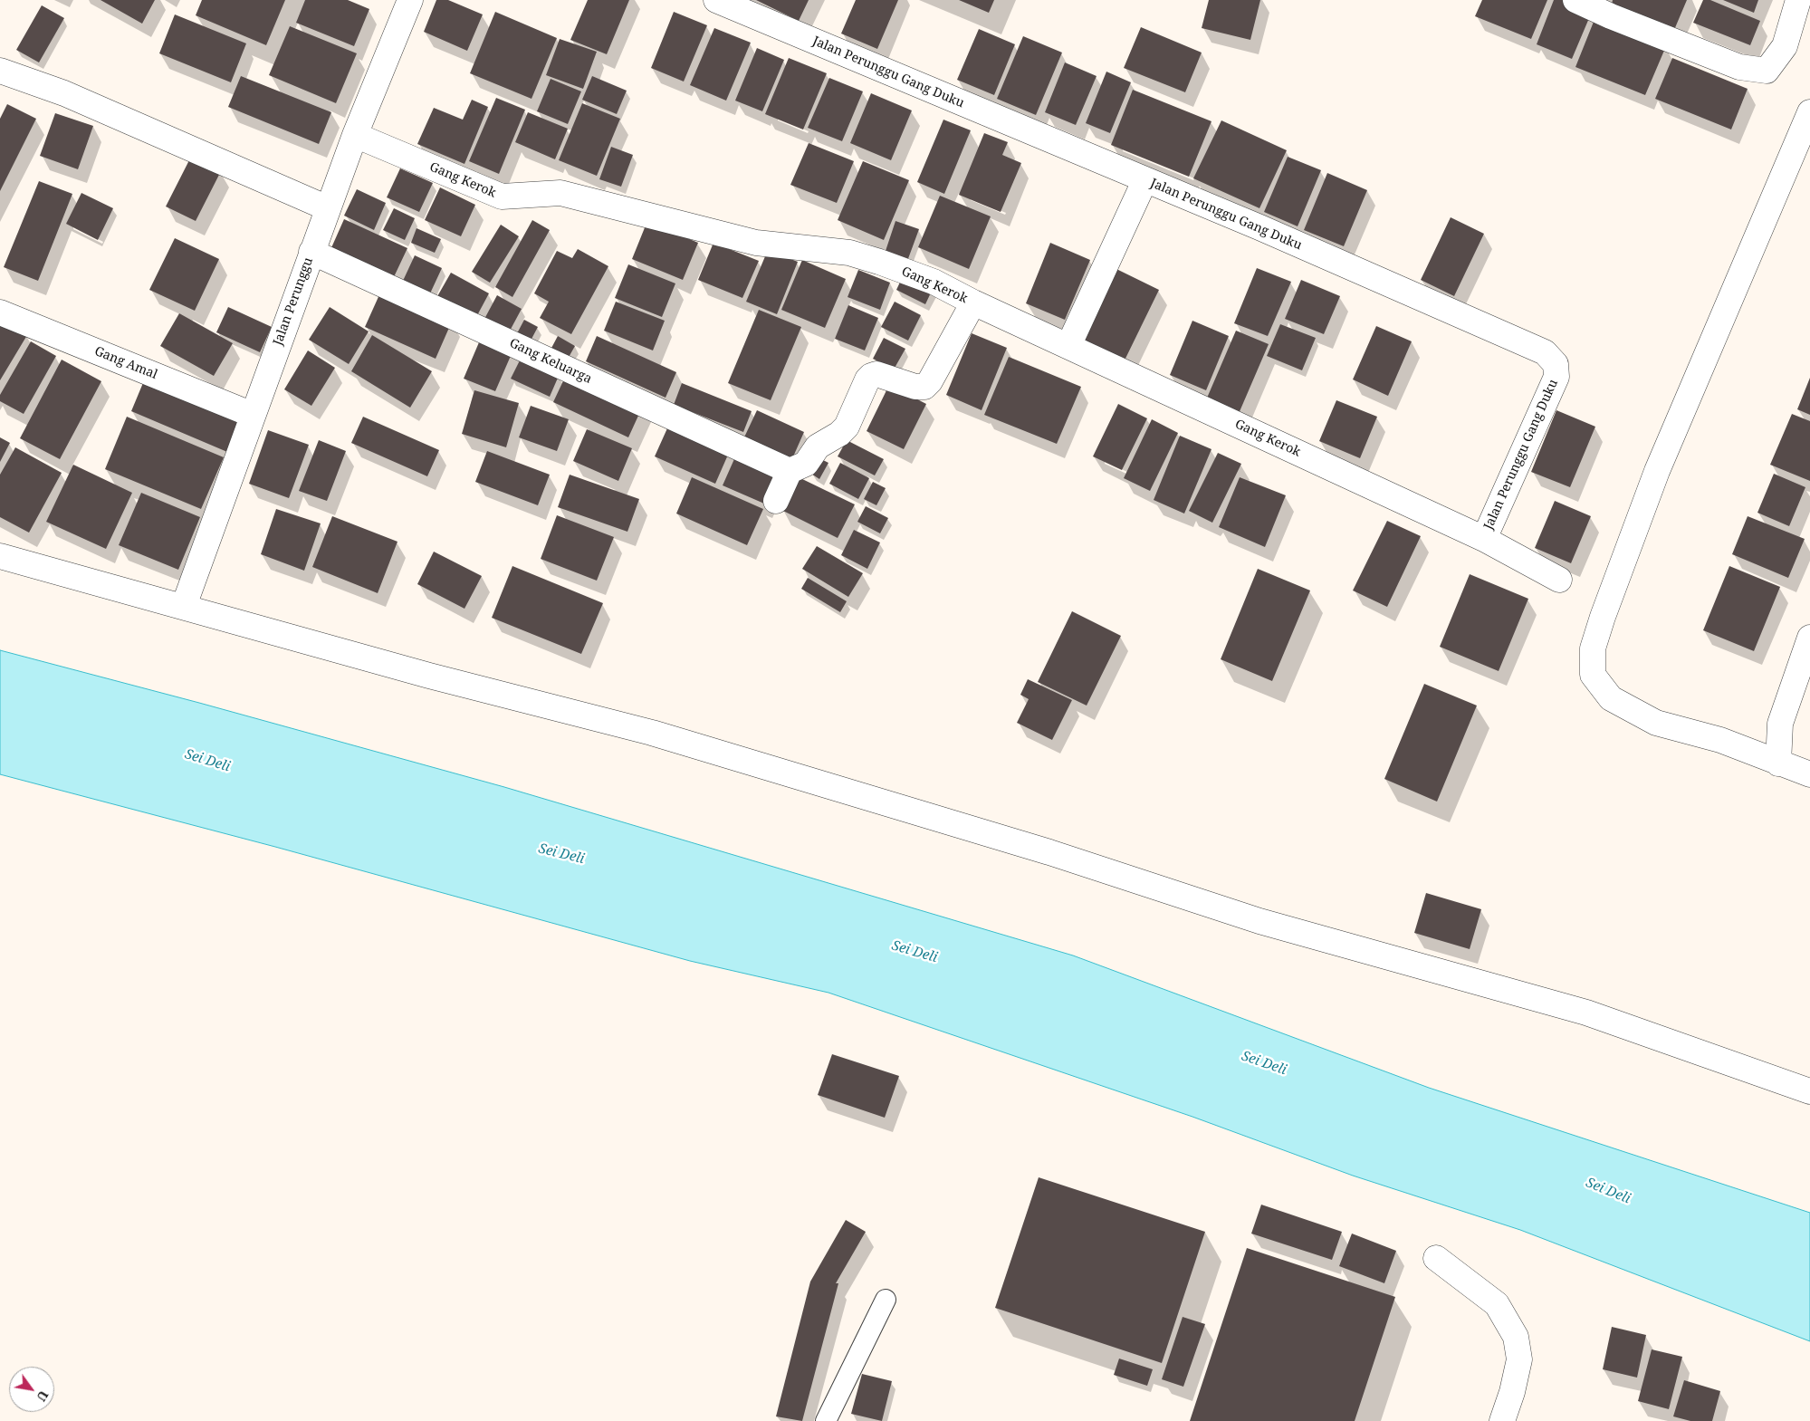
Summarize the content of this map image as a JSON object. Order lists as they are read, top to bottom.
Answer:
{
  "streets": {
    "street": [
      "Jalan Perunggu Gang Duku",
      "Gang Kerok",
      "Jalan Perunggu",
      "Gang Keluarga",
      "Gang Amal"
    ]
  },
  "crossings": [
    ["Jalan Perunggu Gang Duku", "Gang Kerok"],
    ["Gang Kerok", "Jalan Perunggu"],
    ["Jalan Perunggu", "Gang Keluarga"],
    ["Jalan Perunggu", "Gang Amal"]
  ],
  "water": ["Sei Deli"],
  "north": "bottom right"
}
